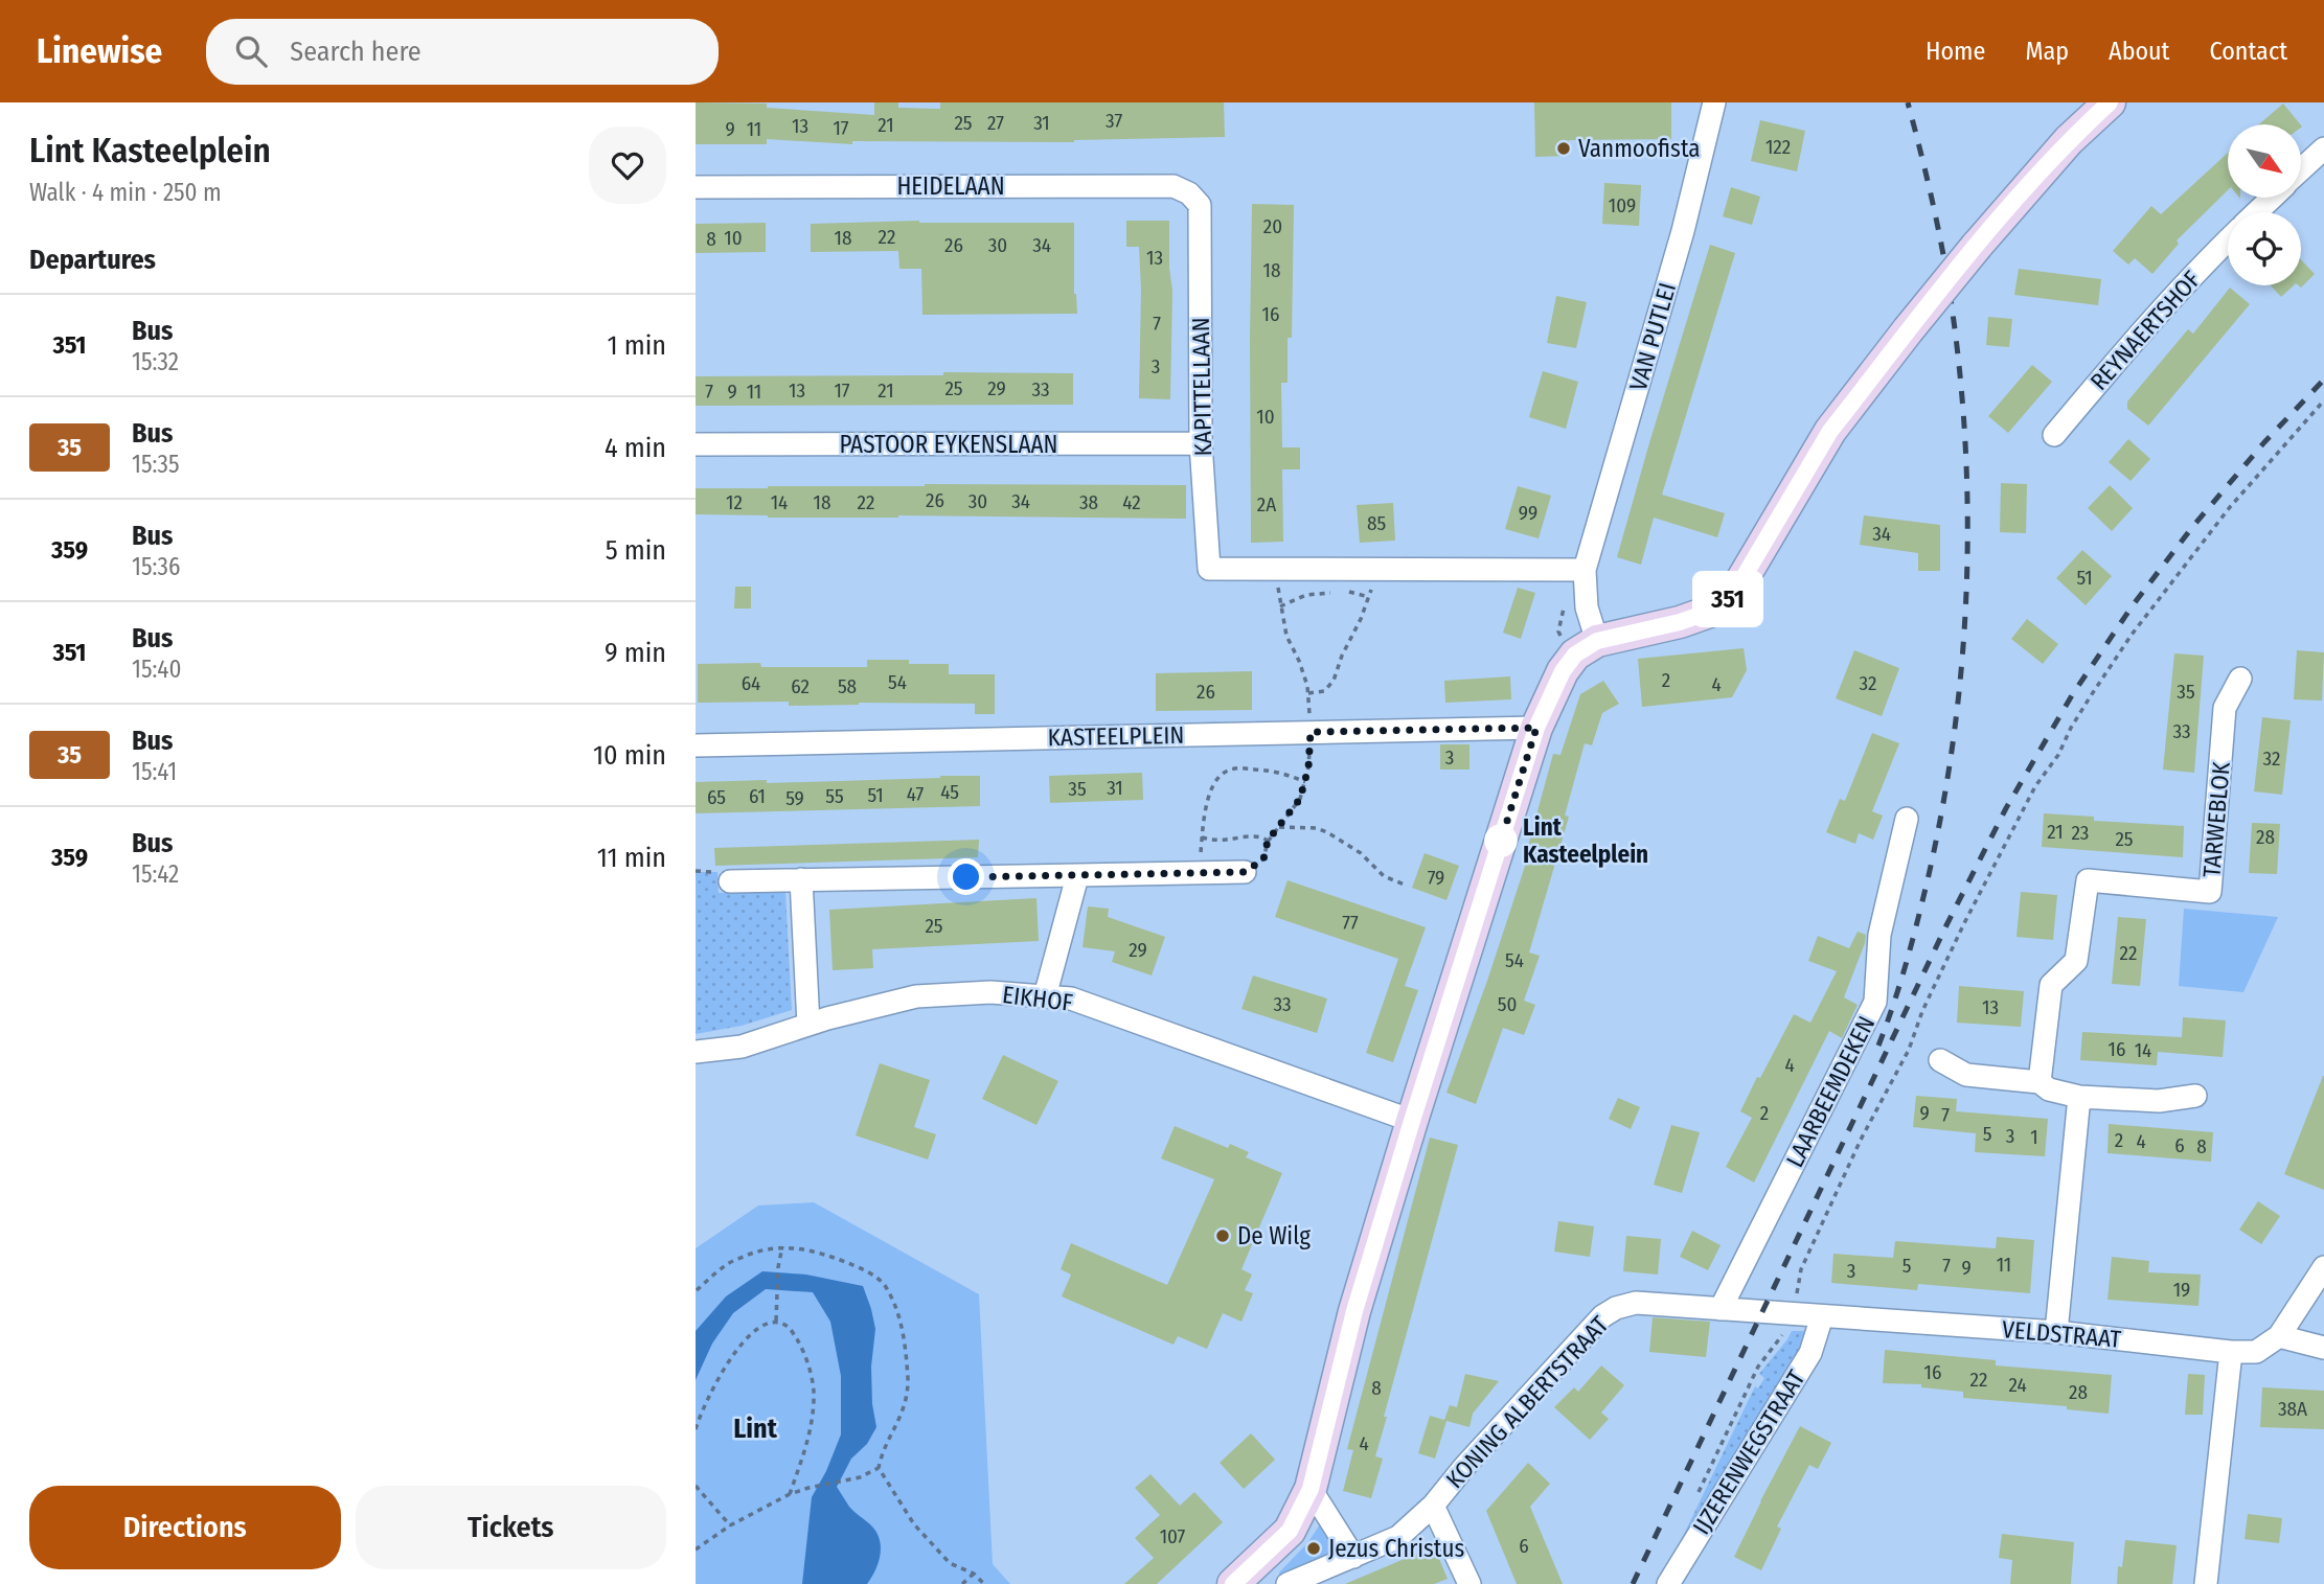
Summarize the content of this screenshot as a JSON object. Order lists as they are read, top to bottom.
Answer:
{
  "streets": {
    "street": [
      "HEIDELAAN",
      "REYNAERTSHOF",
      "VAN PUTLEI",
      "KAPITTELLAAN",
      "PASTOOR EYKENSLAAN",
      "KASTEELPLEIN",
      "TARWEBLOK",
      "EIKHOF",
      "LAARBEEMDEKEN",
      "VELDSTRAAT",
      "KONING ALBERTSTRAAT",
      "IJZERENWEGSTRAAT"
    ]
  },
  "crossings": [
    ["HEIDELAAN", "KAPITTELLAAN"],
    ["KAPITTELLAAN", "PASTOOR EYKENSLAAN"],
    ["LAARBEEMDEKEN", "KONING ALBERTSTRAAT"],
    ["VELDSTRAAT", "KONING ALBERTSTRAAT"],
    ["VELDSTRAAT", "IJZERENWEGSTRAAT"]
  ],
  "districts": ["Lint"],
  "places": [
    "Vanmoofista",
    "Lint Kasteelplein",
    "De Wilg",
    "Jezus Christus"
  ],
  "lines": ["bus line 351"],
  "house_numbers": [
    "37",
    "25",
    "27",
    "31",
    "21",
    "13",
    "17",
    "9",
    "11",
    "122",
    "109",
    "20",
    "22",
    "10",
    "18",
    "8",
    "26",
    "30",
    "34",
    "13",
    "18",
    "16",
    "7",
    "3",
    "25",
    "29",
    "33",
    "13",
    "17",
    "21",
    "7",
    "9",
    "11",
    "10",
    "26",
    "30",
    "34",
    "12",
    "14",
    "18",
    "22",
    "38",
    "42",
    "2A",
    "99",
    "85",
    "34",
    "51",
    "2",
    "54",
    "64",
    "32",
    "4",
    "62",
    "58",
    "26",
    "35",
    "33",
    "3",
    "32",
    "31",
    "35",
    "45",
    "47",
    "51",
    "61",
    "55",
    "65",
    "59",
    "21",
    "23",
    "28",
    "25",
    "79",
    "77",
    "25",
    "29",
    "22",
    "54",
    "33",
    "50",
    "13",
    "16",
    "14",
    "4",
    "2",
    "9",
    "7",
    "5",
    "3",
    "1",
    "2",
    "4",
    "6",
    "8",
    "11",
    "5",
    "7",
    "9",
    "3",
    "19",
    "16",
    "22",
    "24",
    "8",
    "28",
    "38A",
    "4",
    "107",
    "6"
  ],
  "north": "bottom right",
  "page": {
    "header": "Linewise",
    "search": "Search here",
    "nav": [
      "Home",
      "Map",
      "About",
      "Contact"
    ],
    "heading": [
      ["Lint Kasteelplein", "Walk · 4 min · 250 m"],
      "Departures"
    ],
    "on_map": "351",
    "list": [
      {
        "mark": "351",
        "name": "Bus",
        "note": "15:32",
        "value": "1 min"
      },
      {
        "mark": "35",
        "name": "Bus",
        "note": "15:35",
        "value": "4 min"
      },
      {
        "mark": "359",
        "name": "Bus",
        "note": "15:36",
        "value": "5 min"
      },
      {
        "mark": "351",
        "name": "Bus",
        "note": "15:40",
        "value": "9 min"
      },
      {
        "mark": "35",
        "name": "Bus",
        "note": "15:41",
        "value": "10 min"
      },
      {
        "mark": "359",
        "name": "Bus",
        "note": "15:42",
        "value": "11 min"
      }
    ],
    "buttons": ["Directions", "Tickets"]
  }
}
